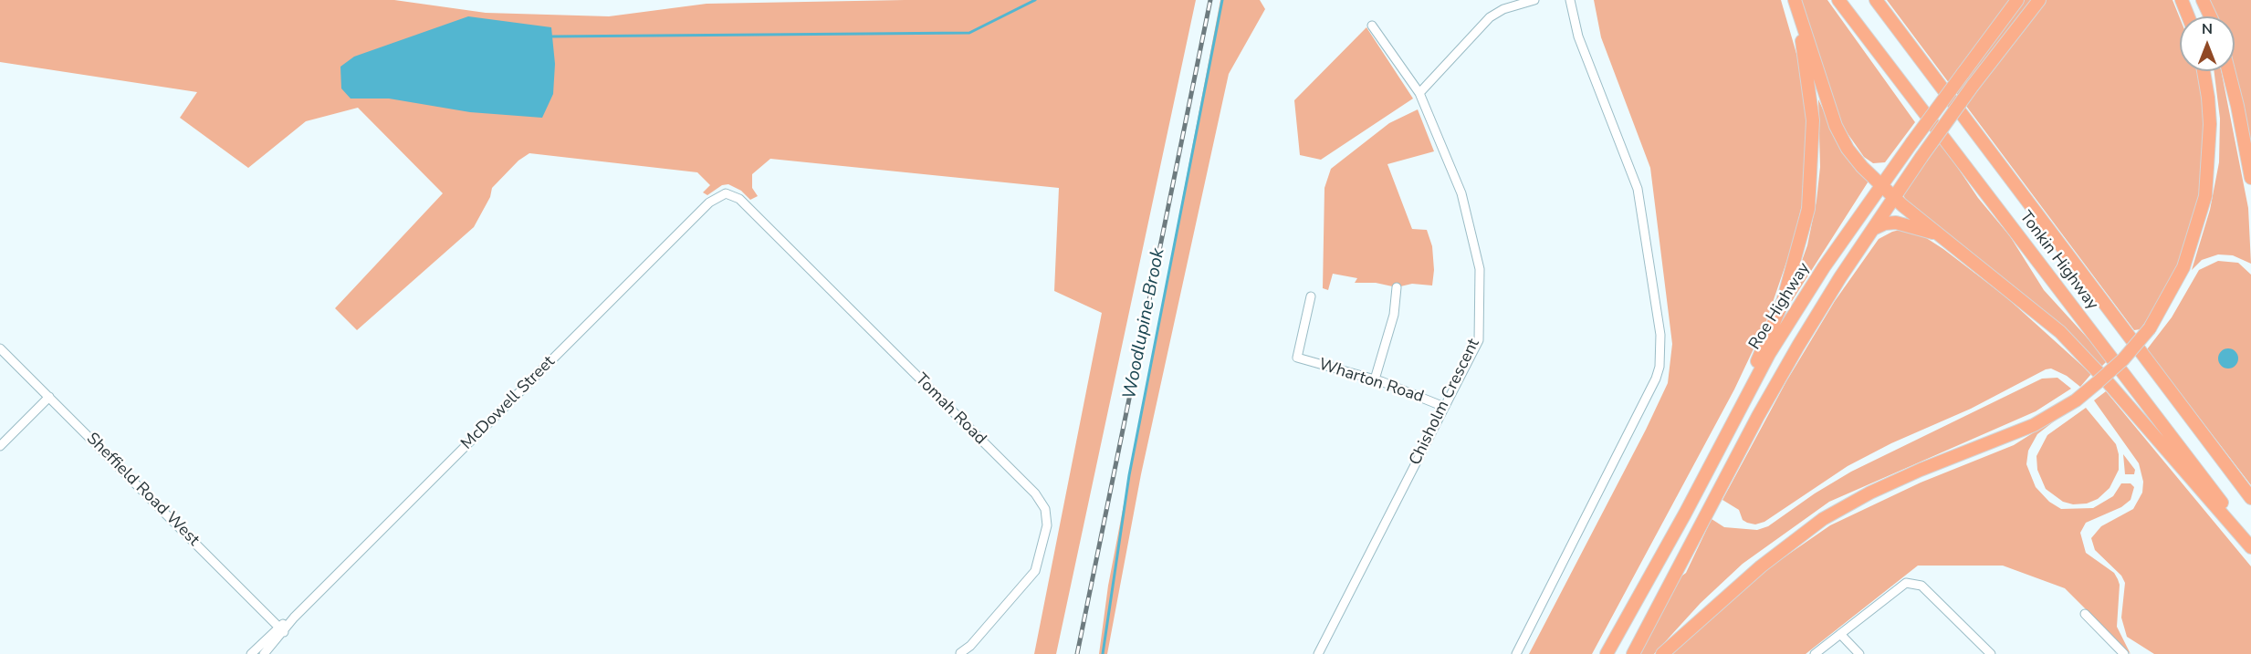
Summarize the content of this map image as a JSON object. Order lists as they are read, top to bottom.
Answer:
{
  "streets": {
    "highway": ["Tonkin Highway", "Roe Highway"],
    "street": [
      "Wharton Road",
      "Chisholm Crescent",
      "McDowell Street",
      "Tomah Road",
      "Sheffield Road West"
    ]
  },
  "crossings": [
    ["Wharton Road", "Chisholm Crescent"],
    ["McDowell Street", "Tomah Road"],
    ["McDowell Street", "Sheffield Road West"]
  ],
  "water": ["Woodlupine Brook"],
  "north": "top"
}
